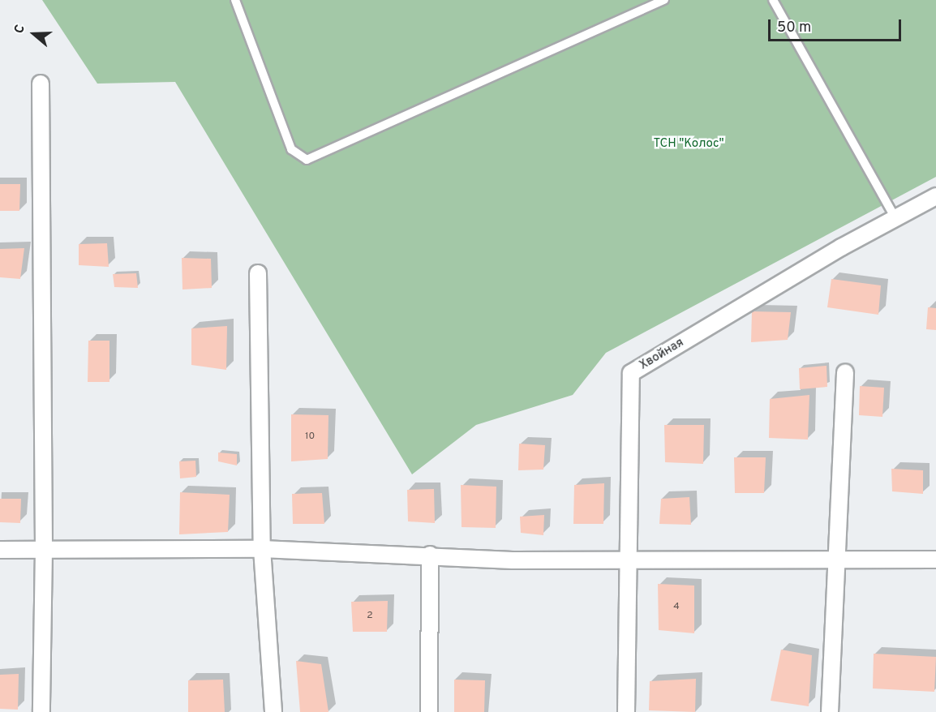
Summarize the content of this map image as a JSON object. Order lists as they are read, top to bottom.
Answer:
{
  "streets": {
    "street": ["Хвойная"]
  },
  "parks": ["ТСН \"Колос\""],
  "house_numbers": ["10", "4", "2"],
  "scale_bar": "50 m",
  "north": "left"
}
